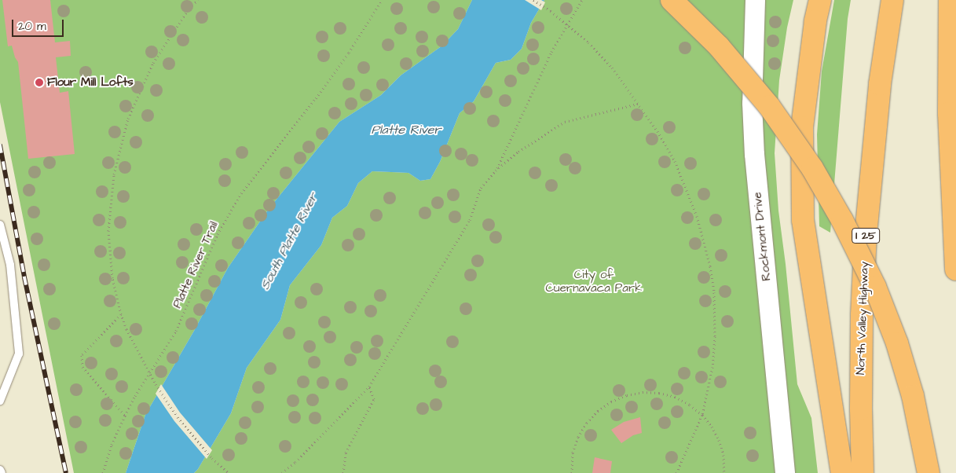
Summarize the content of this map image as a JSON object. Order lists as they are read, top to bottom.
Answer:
{
  "streets": {
    "highway": ["I 25", "North Valley Highway"],
    "street": ["Rockmont Drive"],
    "path": ["Platte River Trail"]
  },
  "water": ["Platte River", "South Platte River"],
  "parks": ["City of Cuernavaca Park"],
  "places": ["Flour Mill Lofts"],
  "scale_bar": "20 m"
}
